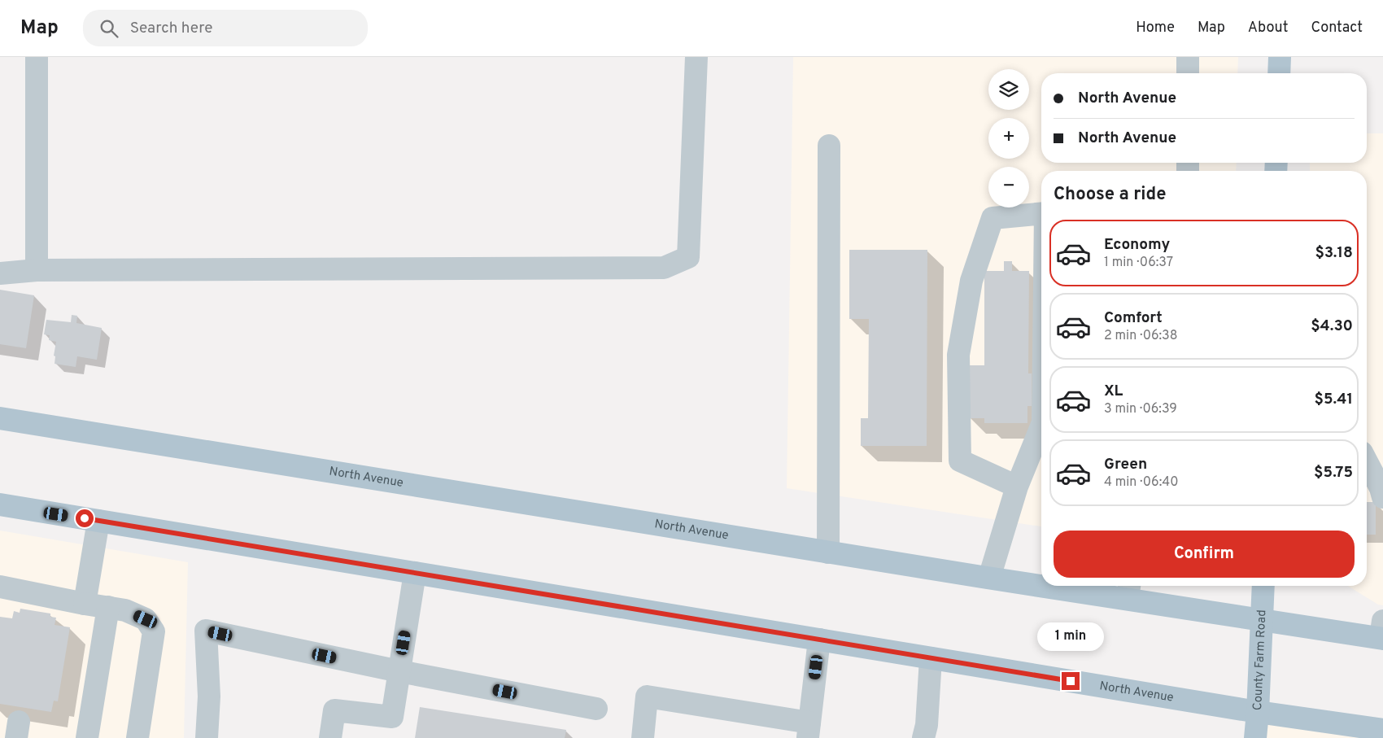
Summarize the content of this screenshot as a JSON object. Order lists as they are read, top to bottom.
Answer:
{
  "streets": {
    "main road": ["North Avenue", "County Farm Road"]
  },
  "crossings": [
    ["North Avenue", "County Farm Road"]
  ],
  "page": {
    "header": "Map",
    "search": "Search here",
    "nav": [
      "Home",
      "Map",
      "About",
      "Contact"
    ],
    "map_buttons": ["+", "−"],
    "banner": ["North Avenue", "North Avenue"],
    "heading": "Choose a ride",
    "list": [
      {
        "name": "Economy",
        "note": "1 min · 06:37",
        "value": "$3.18"
      },
      {
        "name": "Comfort",
        "note": "2 min · 06:38",
        "value": "$4.30"
      },
      {
        "name": "XL",
        "note": "3 min · 06:39",
        "value": "$5.41"
      },
      {
        "name": "Green",
        "note": "4 min · 06:40",
        "value": "$5.75"
      }
    ],
    "buttons": "Confirm",
    "bubble": "1 min"
  }
}
